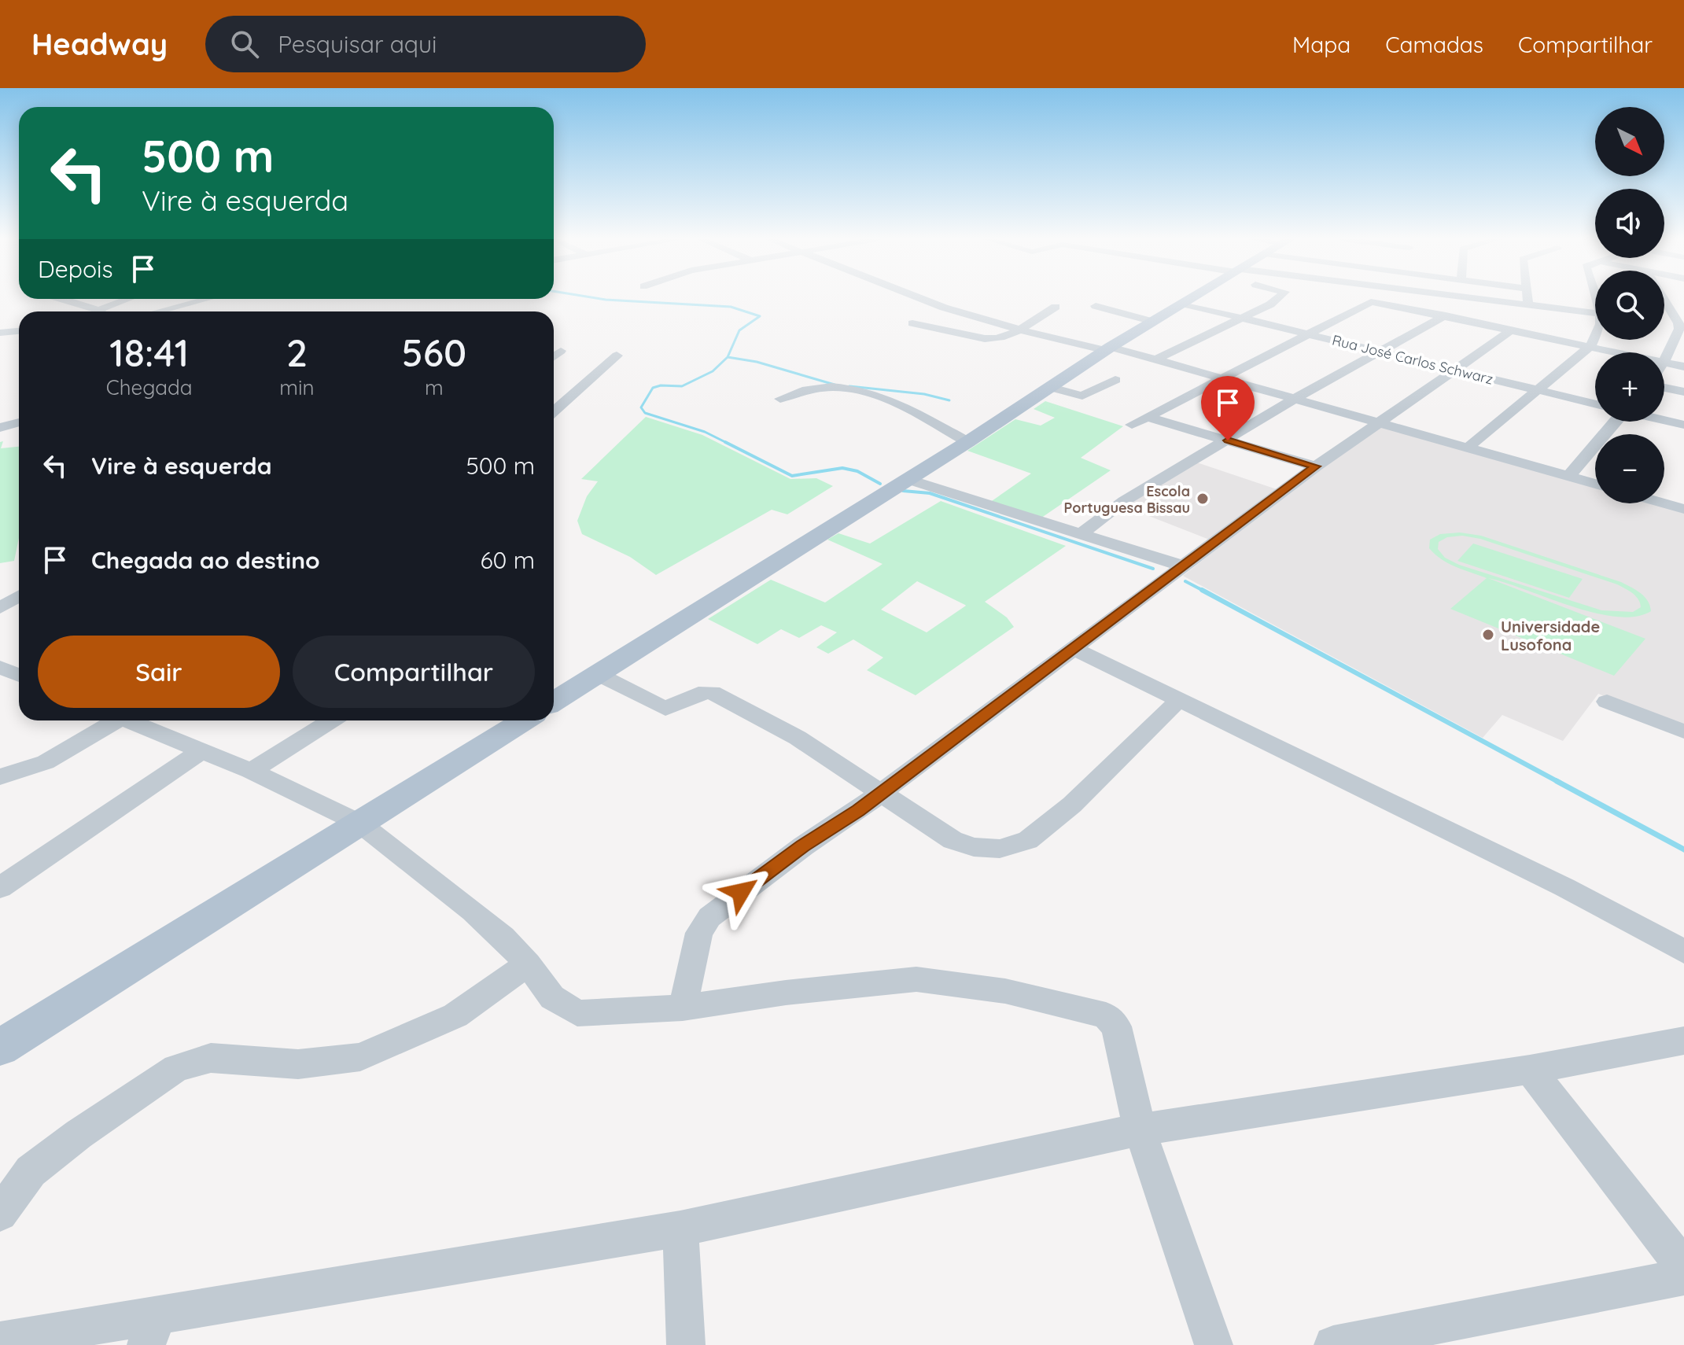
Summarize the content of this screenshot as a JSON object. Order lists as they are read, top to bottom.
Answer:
{
  "streets": {
    "street": ["Rua José Carlos Schwarz"]
  },
  "places": ["Escola Portuguesa Bissau", "Universidade Lusofona"],
  "north": "bottom right",
  "page": {
    "header": "Headway",
    "search": "Pesquisar aqui",
    "nav": ["Mapa", "Camadas", "Compartilhar"],
    "map_buttons": ["+", "−"],
    "turn": ["500 m", "Vire à esquerda"],
    "then": "Depois",
    "eta": [
      "18:41",
      "Chegada",
      "2",
      "min",
      "560",
      "m"
    ],
    "list": [
      {
        "name": "Vire à esquerda",
        "value": "500 m"
      },
      {
        "name": "Chegada ao destino",
        "value": "60 m"
      }
    ],
    "buttons": ["Sair", "Compartilhar"]
  }
}
